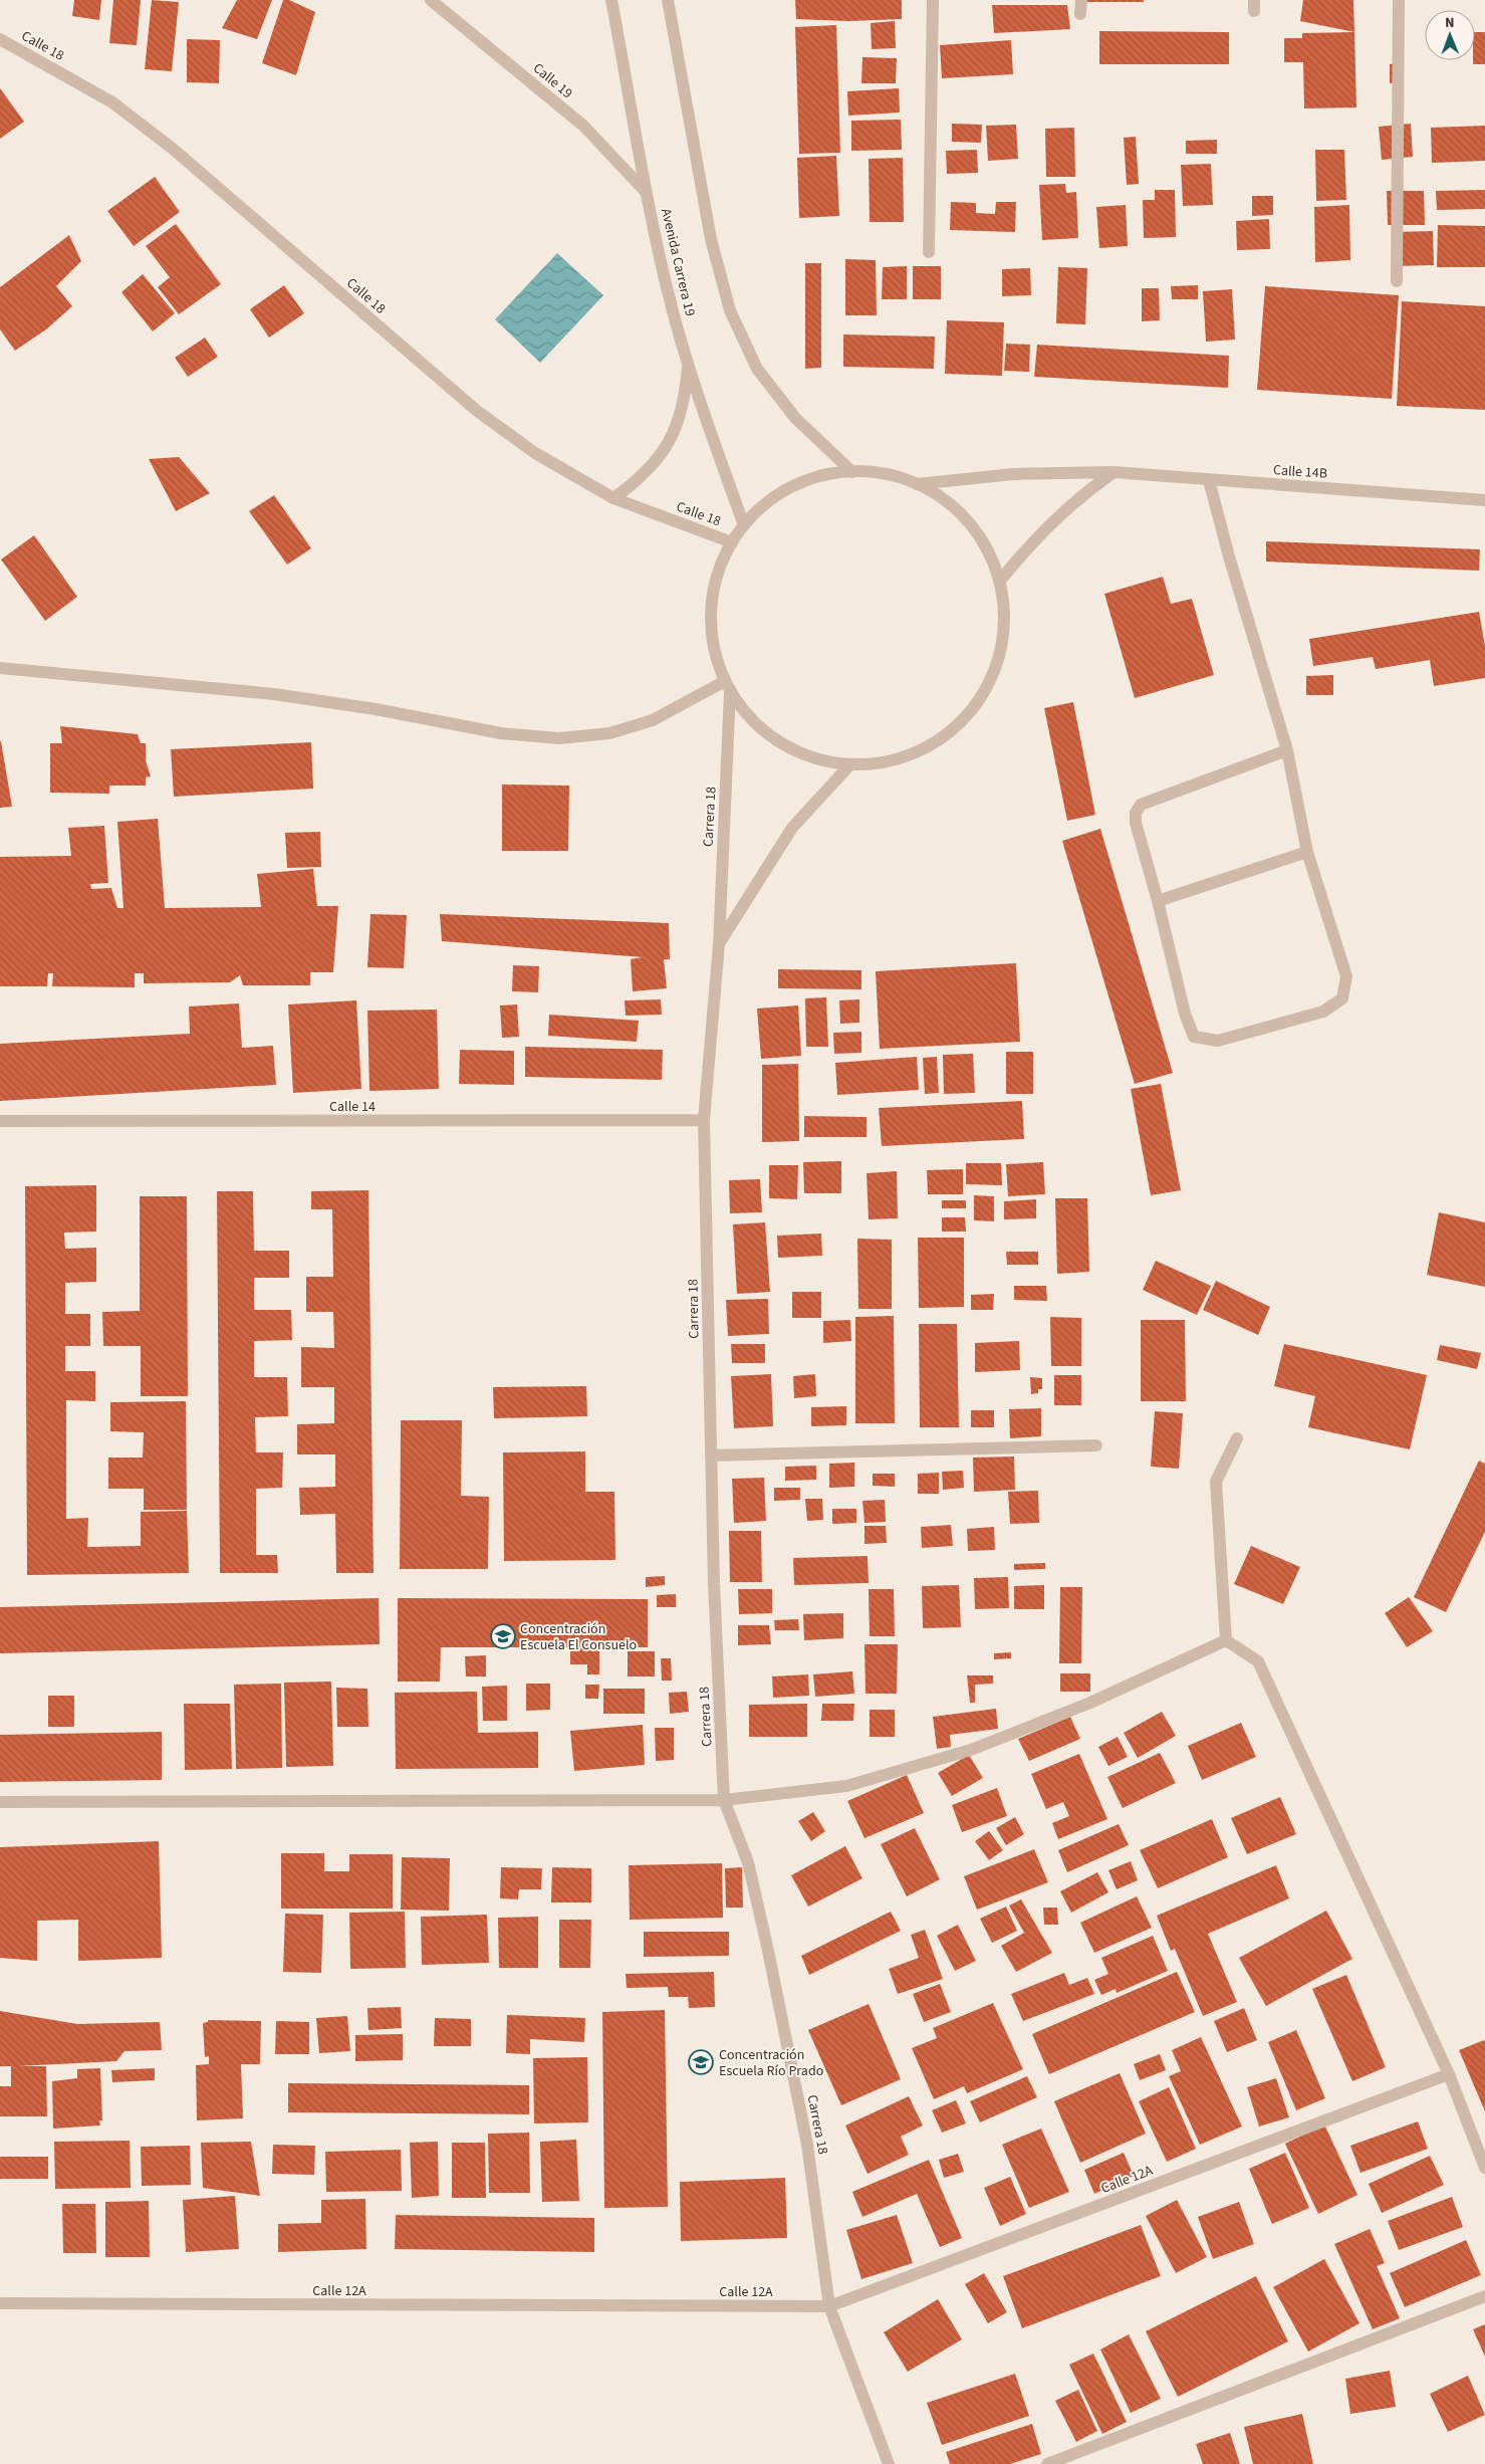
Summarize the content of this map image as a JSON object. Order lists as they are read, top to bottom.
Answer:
{
  "streets": {
    "street": [
      "Calle 18",
      "Calle 19",
      "Avenida Carrera 19",
      "Calle 14B",
      "Carrera 18",
      "Calle 14",
      "Calle 12A"
    ]
  },
  "crossings": [
    ["Calle 19", "Avenida Carrera 19"],
    ["Carrera 18", "Calle 14"],
    ["Carrera 18", "Calle 12A"]
  ],
  "places": {
    "school or university": ["Concentración Escuela El Consuelo", "Concentración Escuela Río Prado"]
  },
  "north": "top"
}
